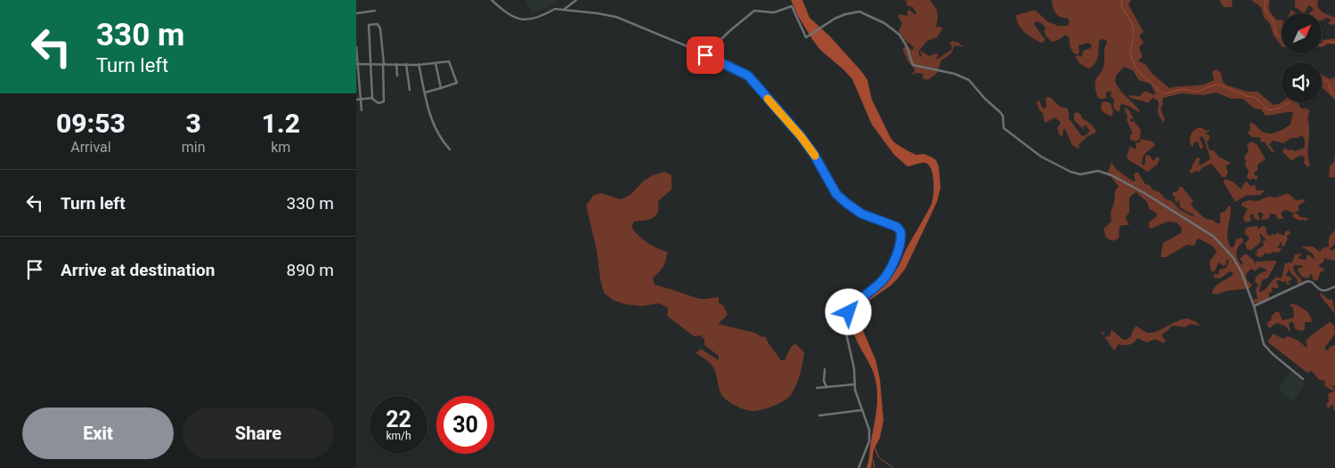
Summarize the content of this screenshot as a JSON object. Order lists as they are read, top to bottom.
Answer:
{
  "north": "top right",
  "page": {
    "turn": ["330 m", "Turn left"],
    "eta": [
      "09:53",
      "Arrival",
      "3",
      "min",
      "1.2",
      "km"
    ],
    "list": [
      {
        "name": "Turn left",
        "value": "330 m"
      },
      {
        "name": "Arrive at destination",
        "value": "890 m"
      }
    ],
    "speed": "22 km/h",
    "limit": "30",
    "buttons": ["Exit", "Share"]
  }
}
